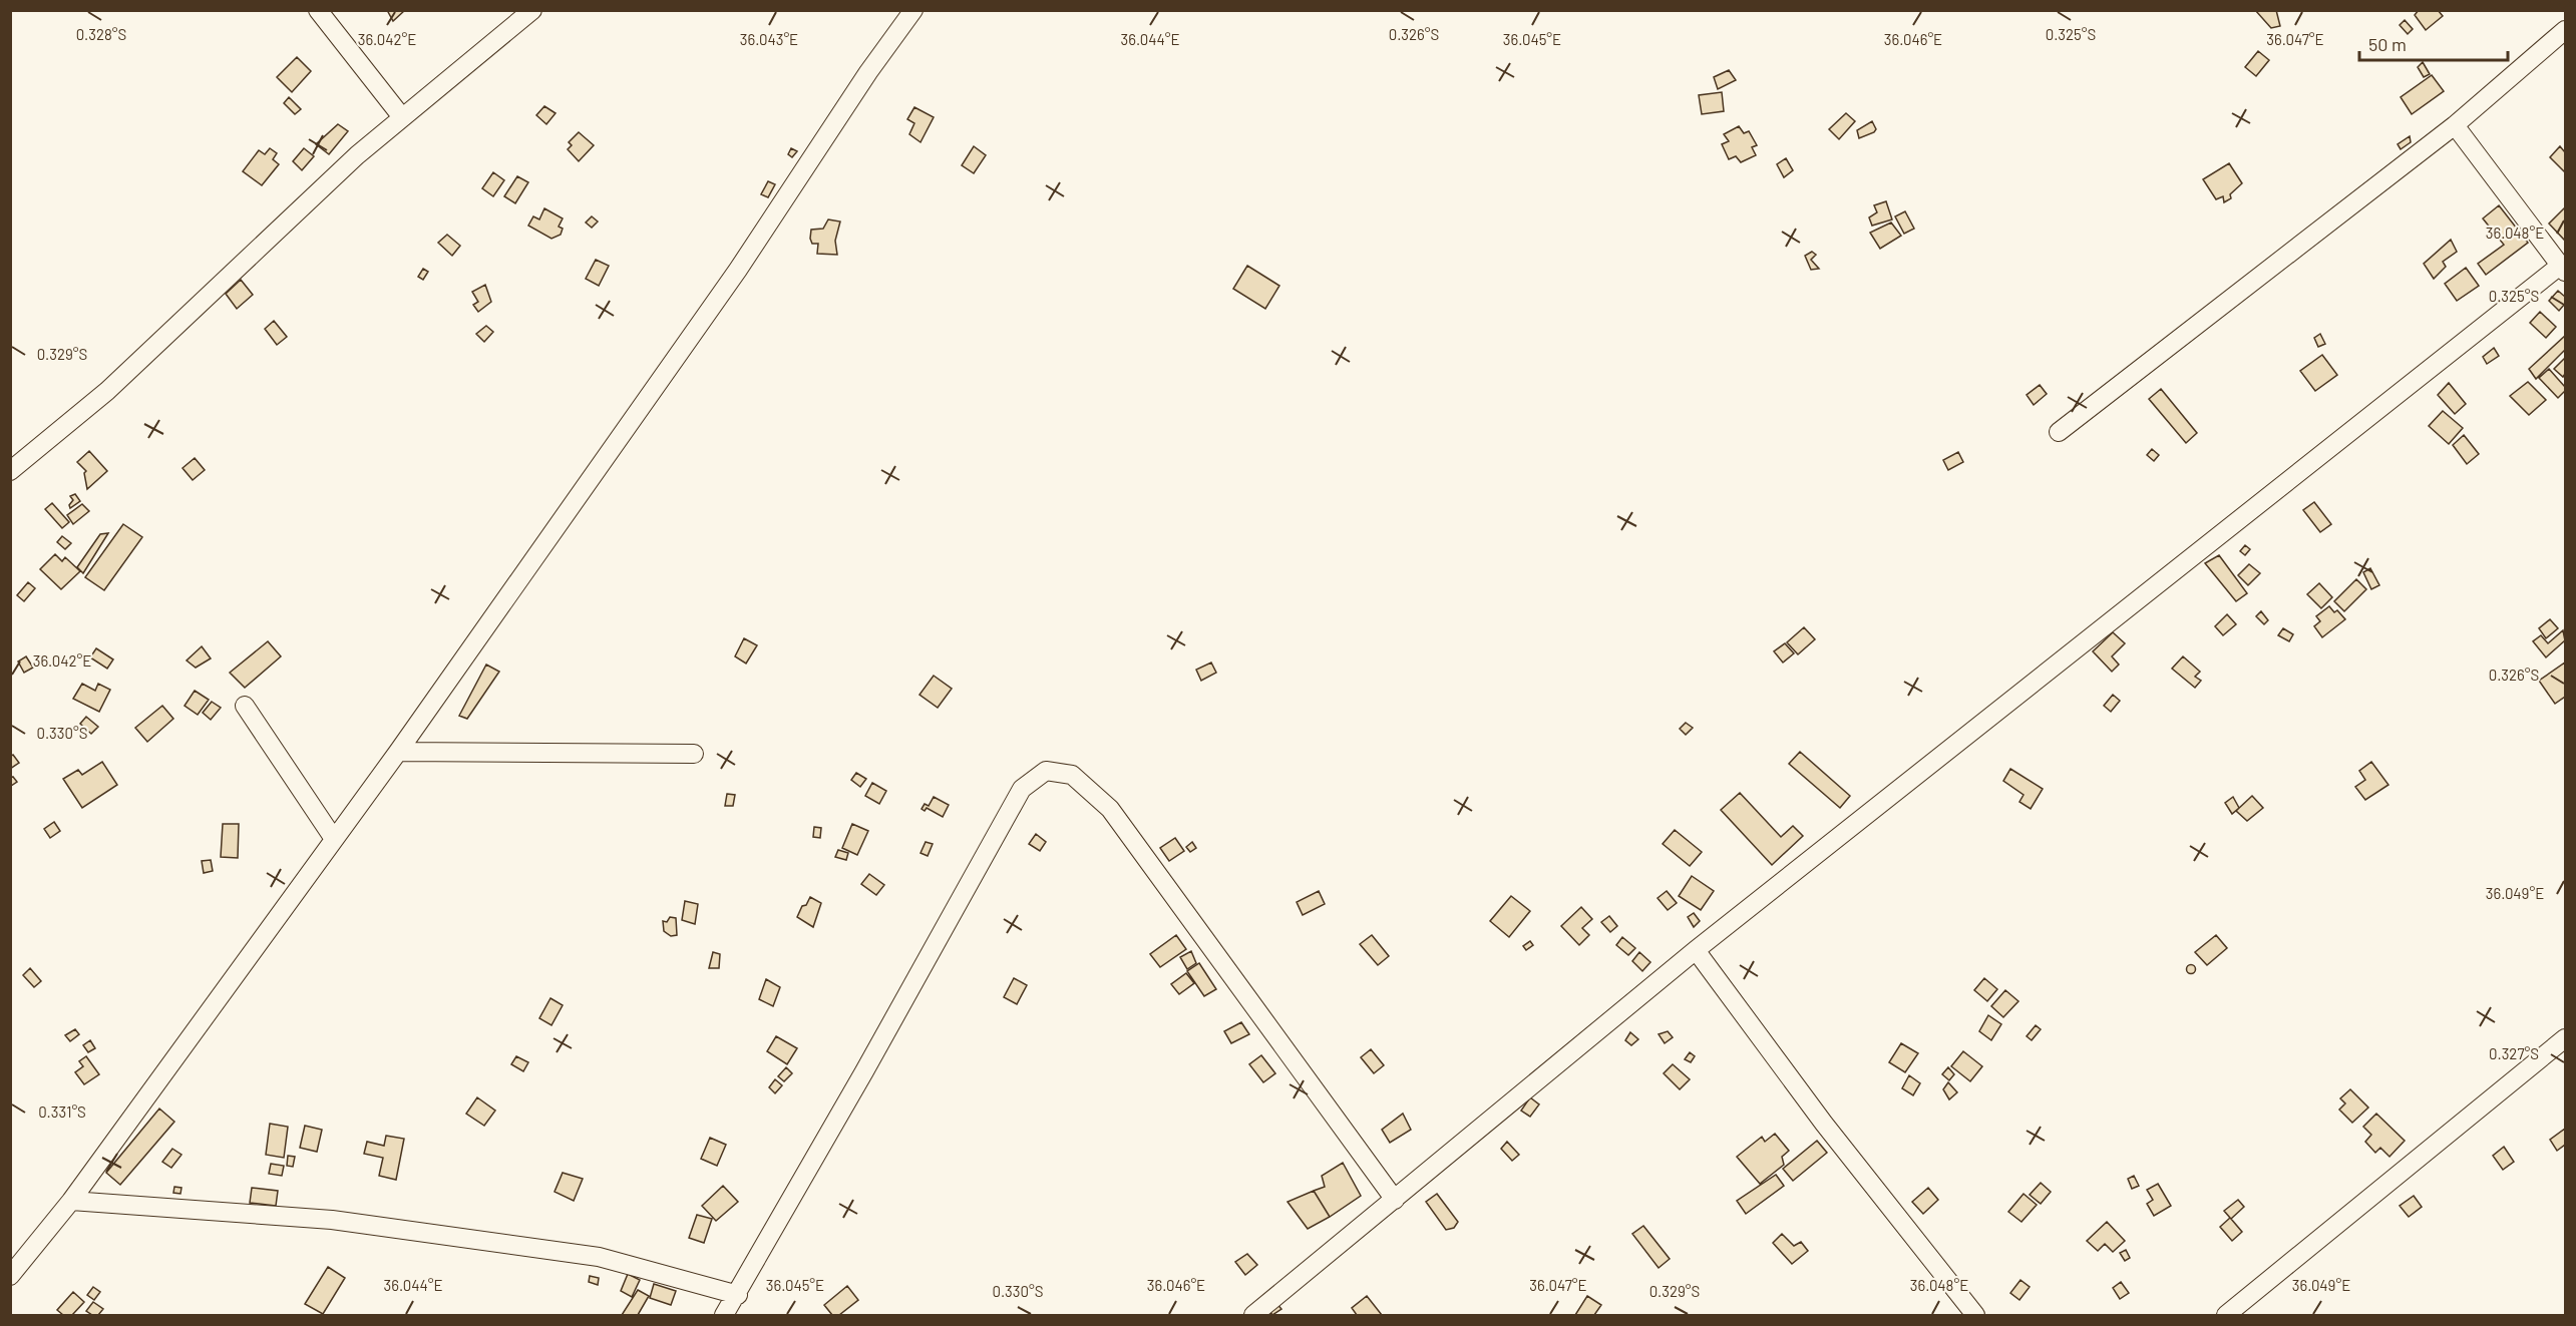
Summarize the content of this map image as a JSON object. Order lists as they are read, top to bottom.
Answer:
{
  "scale_bar": "50 m",
  "coordinates": [
    "0.328°S",
    "0.326°S",
    "0.325°S",
    "36.044°E",
    "36.042°E",
    "36.043°E",
    "36.045°E",
    "36.046°E",
    "36.047°E",
    "36.048°E",
    "0.329°S",
    "0.330°S",
    "36.049°E",
    "0.327°S",
    "0.331°S"
  ]
}
